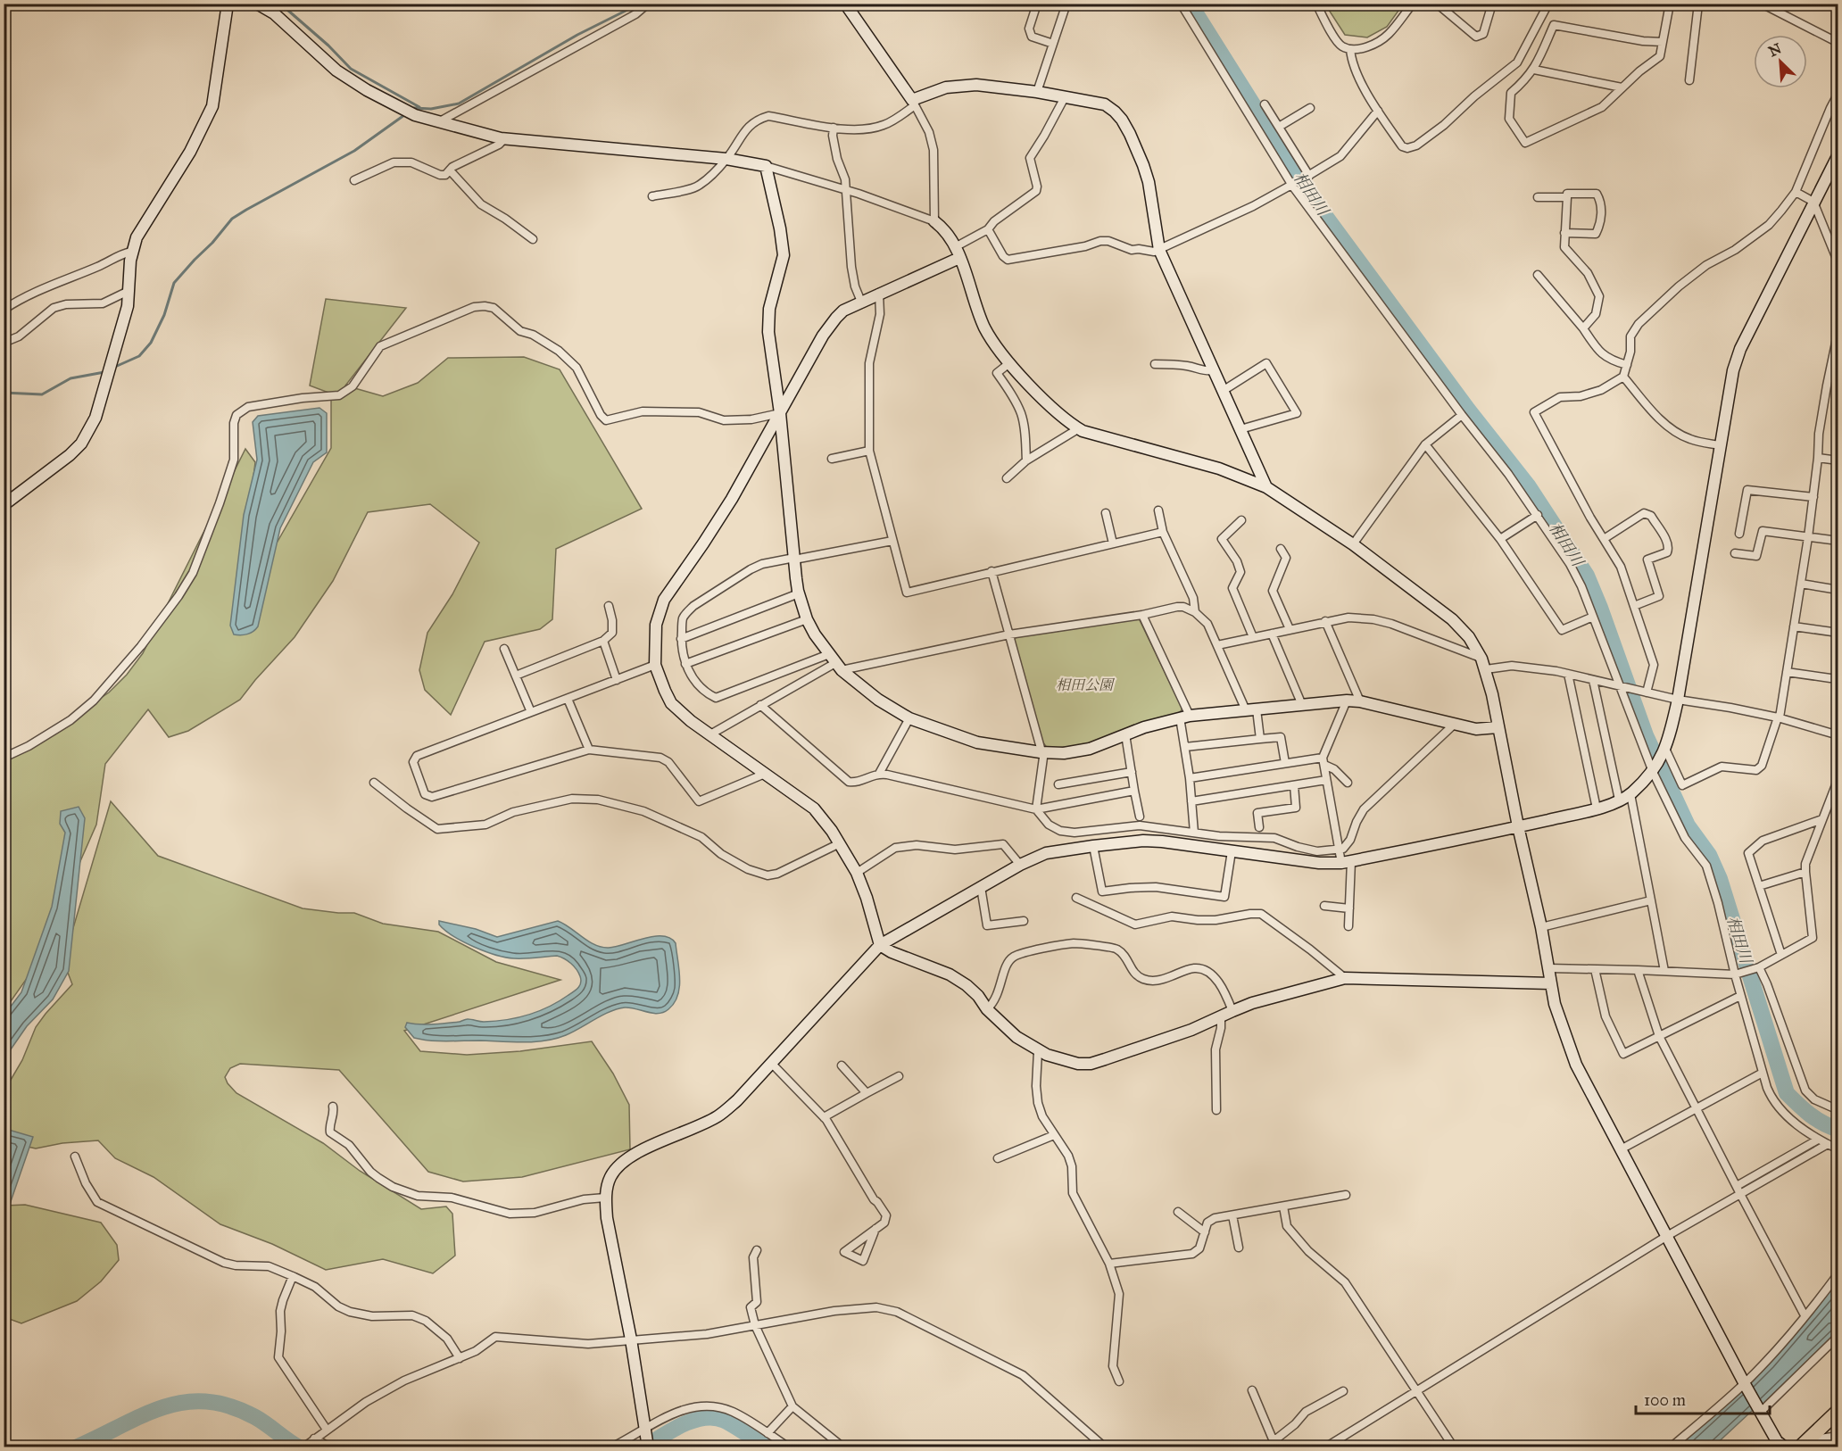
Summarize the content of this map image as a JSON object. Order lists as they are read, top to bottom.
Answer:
{
  "water": ["相田川"],
  "parks": ["相田公園"],
  "scale_bar": "100 m",
  "north": "top left"
}
